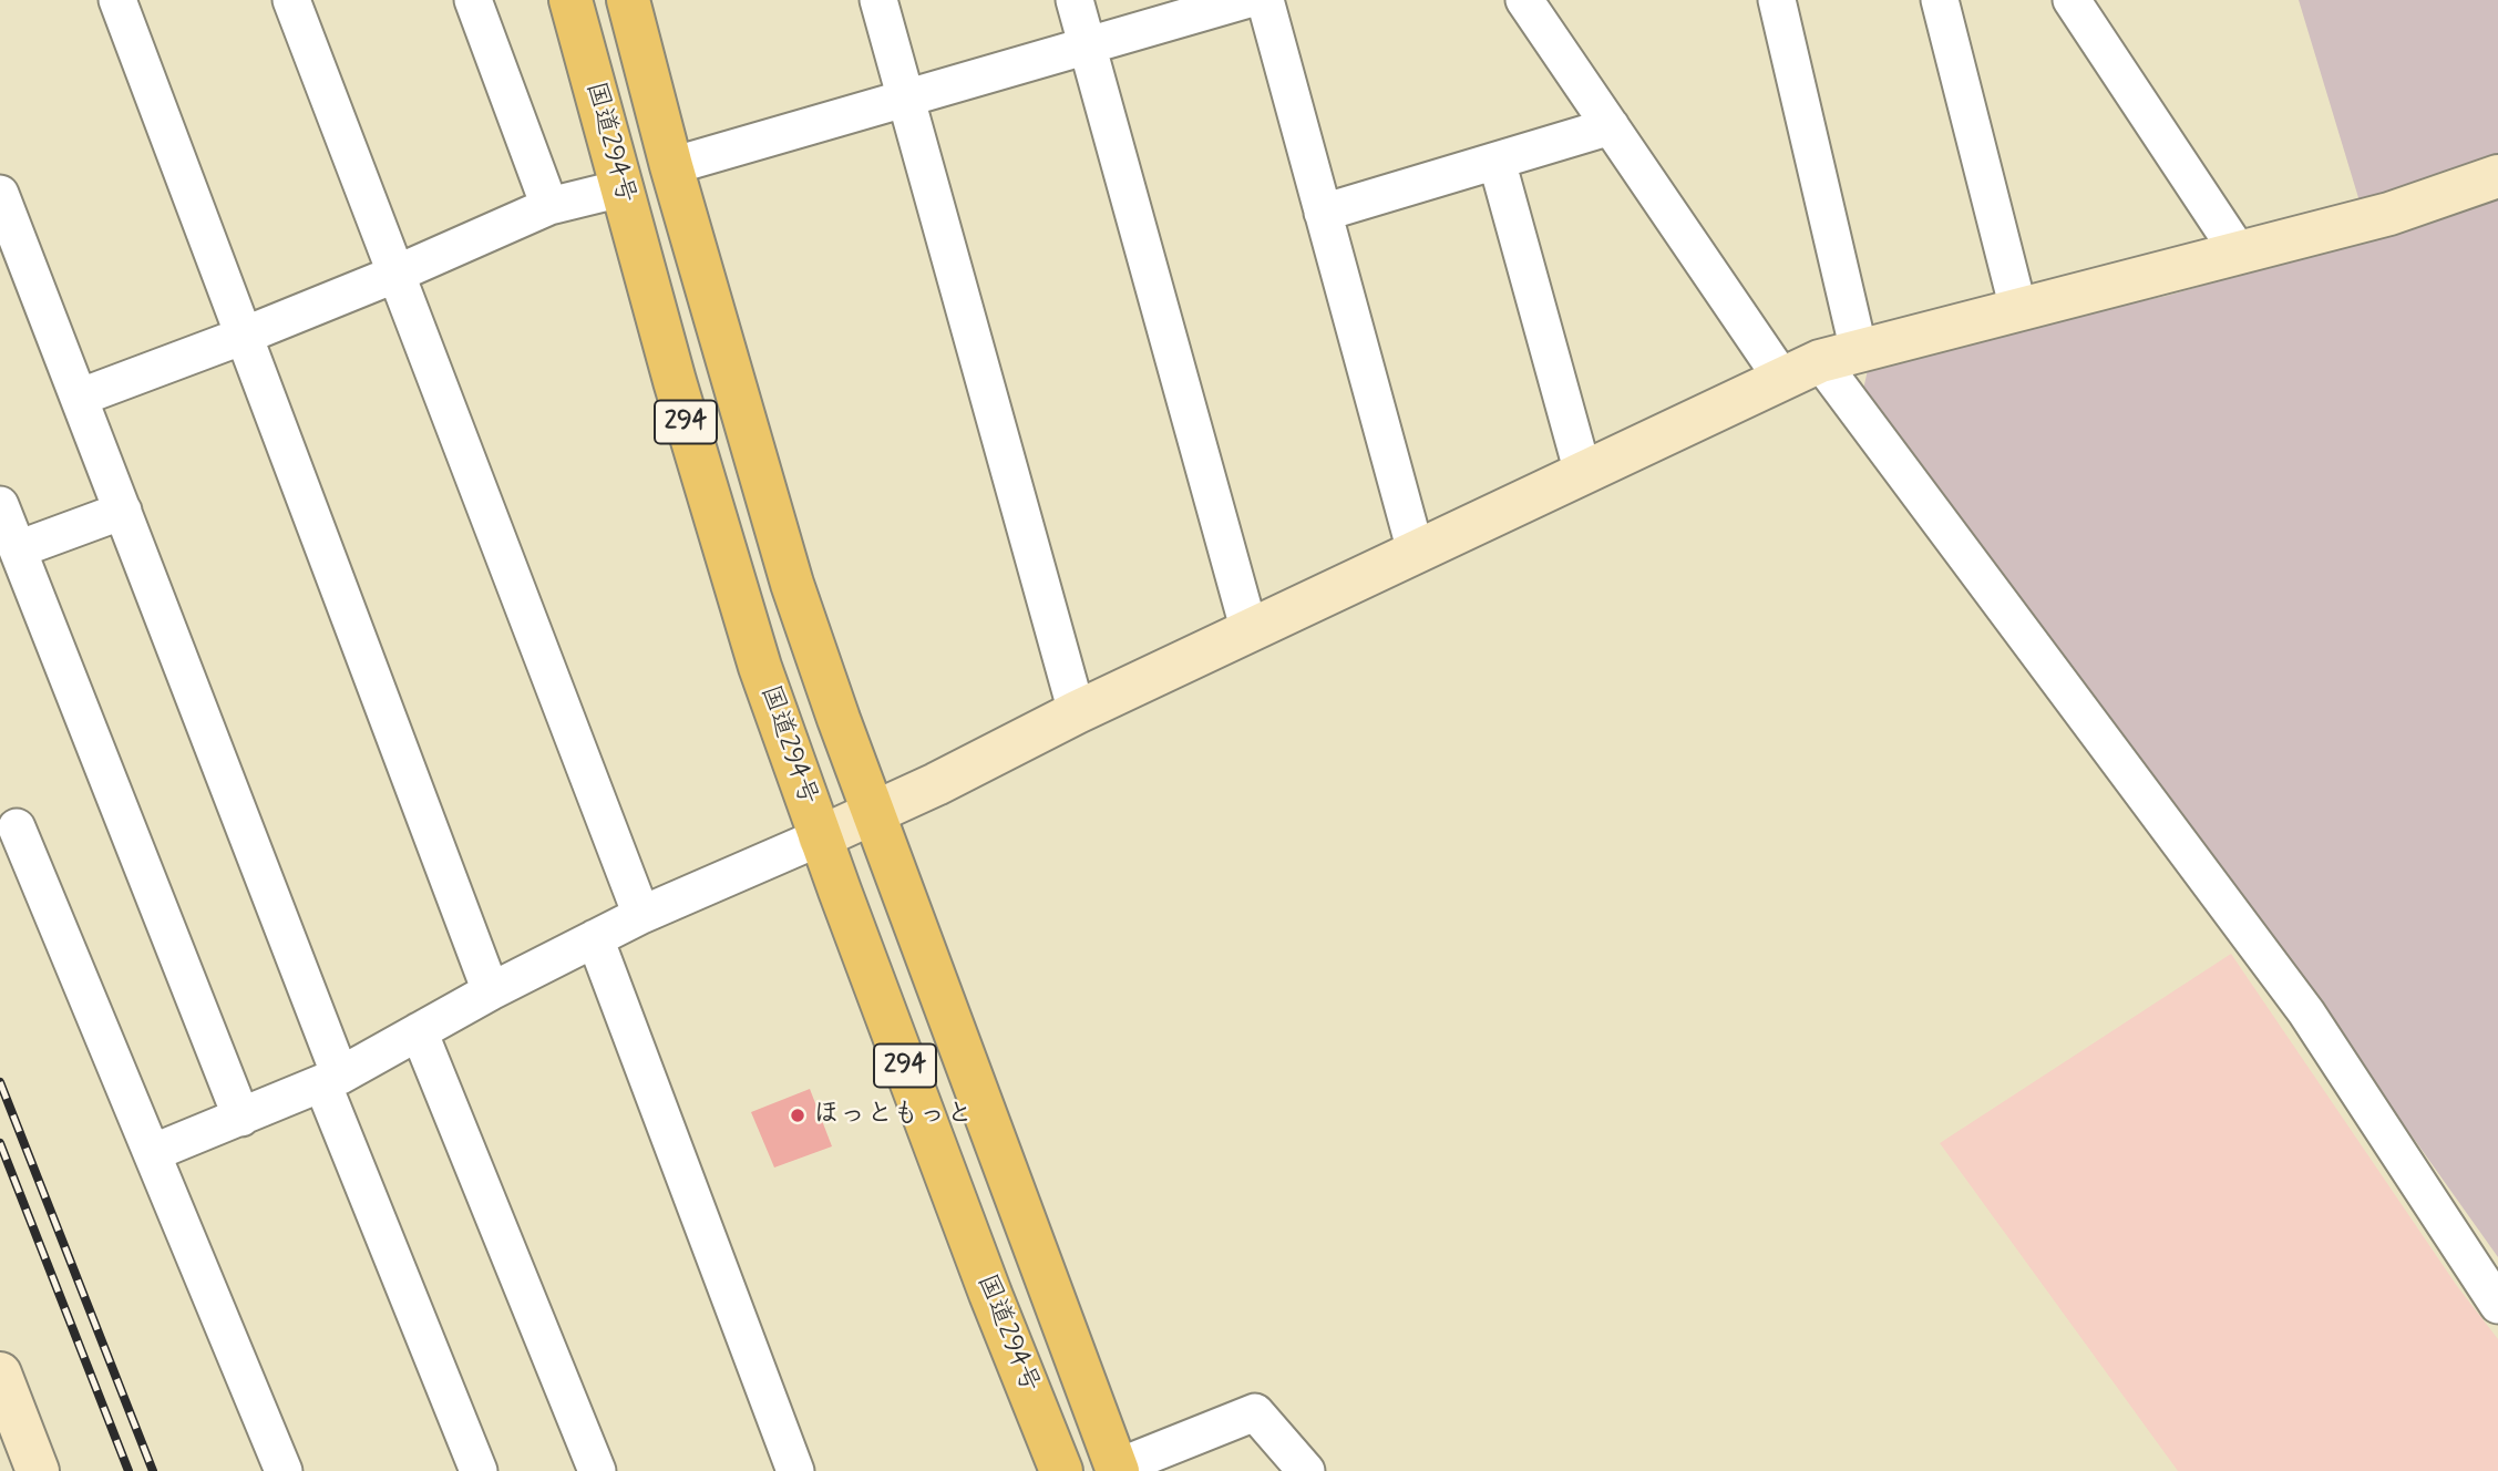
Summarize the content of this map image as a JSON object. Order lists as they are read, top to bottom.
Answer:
{
  "streets": {
    "highway": ["国道294号", "294"]
  },
  "places": ["ほっともっと"]
}
